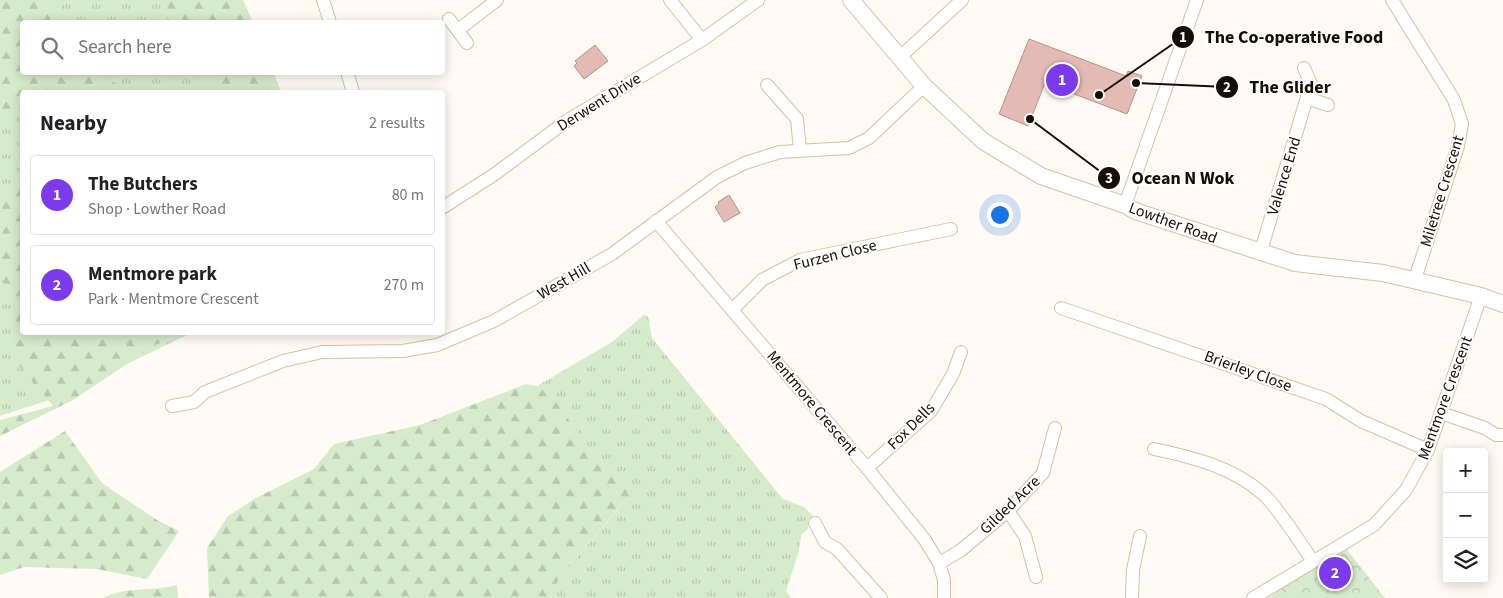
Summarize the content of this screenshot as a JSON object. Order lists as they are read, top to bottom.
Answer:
{
  "streets": {
    "street": [
      "Derwent Drive",
      "Valence End",
      "Miletree Crescent",
      "Lowther Road",
      "Furzen Close",
      "West Hill",
      "Brierley Close",
      "Mentmore Crescent",
      "Fox Dells",
      "Gilded Acre"
    ]
  },
  "crossings": [
    ["Valence End", "Lowther Road"],
    ["Miletree Crescent", "Lowther Road"],
    ["Lowther Road", "West Hill"],
    ["Lowther Road", "Mentmore Crescent"],
    ["Furzen Close", "Mentmore Crescent"],
    ["West Hill", "Mentmore Crescent"],
    ["Brierley Close", "Mentmore Crescent"],
    ["Mentmore Crescent", "Fox Dells"],
    ["Mentmore Crescent", "Gilded Acre"]
  ],
  "places": ["The Glider", "The Co-operative Food", "Ocean N Wok"],
  "page": {
    "search": "Search here",
    "pins": ["1", "2"],
    "heading": ["Nearby", "2 results"],
    "list": [
      {
        "mark": "1",
        "name": "The Butchers",
        "note": "Shop · Lowther Road",
        "value": "80 m"
      },
      {
        "mark": "2",
        "name": "Mentmore park",
        "note": "Park · Mentmore Crescent",
        "value": "270 m"
      }
    ],
    "map_buttons": ["+", "−"]
  }
}
